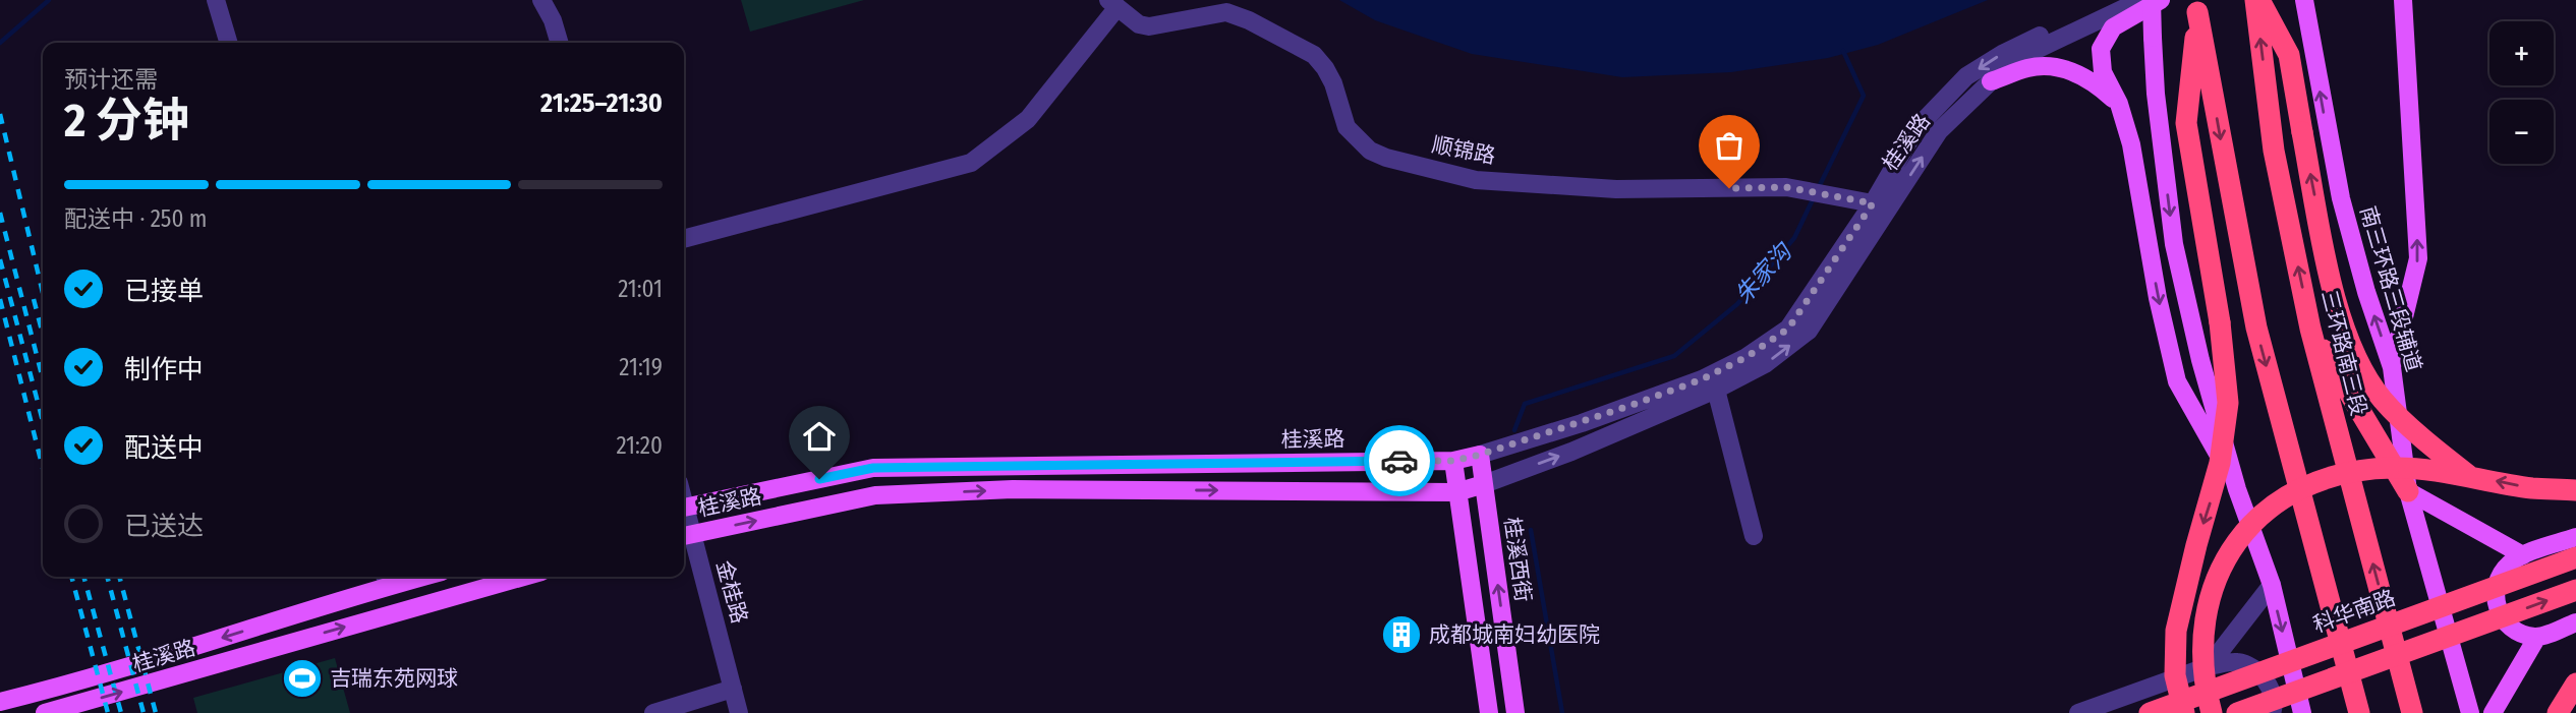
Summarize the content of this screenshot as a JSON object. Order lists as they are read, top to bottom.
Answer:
{
  "streets": {
    "highway": ["三环路南三段", "科华南路"],
    "main road": ["桂溪路", "南三环路三段辅道", "桂溪西街"],
    "street": ["顺锦路", "金桂路"]
  },
  "crossings": [
    ["桂溪路", "顺锦路"],
    ["桂溪路", "桂溪西街"],
    ["桂溪路", "金桂路"]
  ],
  "water": ["朱家沟"],
  "places": {
    "building": ["成都城南妇幼医院"],
    "sports": ["吉瑞东苑网球"]
  },
  "page": {
    "map_buttons": ["+", "−"],
    "heading": ["2 分钟", "预计还需", "21:25–21:30"],
    "bar": "配送中 · 250 m",
    "list": [
      ["已接单", "21:01"],
      ["制作中", "21:19"],
      ["配送中", "21:20"],
      "已送达"
    ]
  }
}
